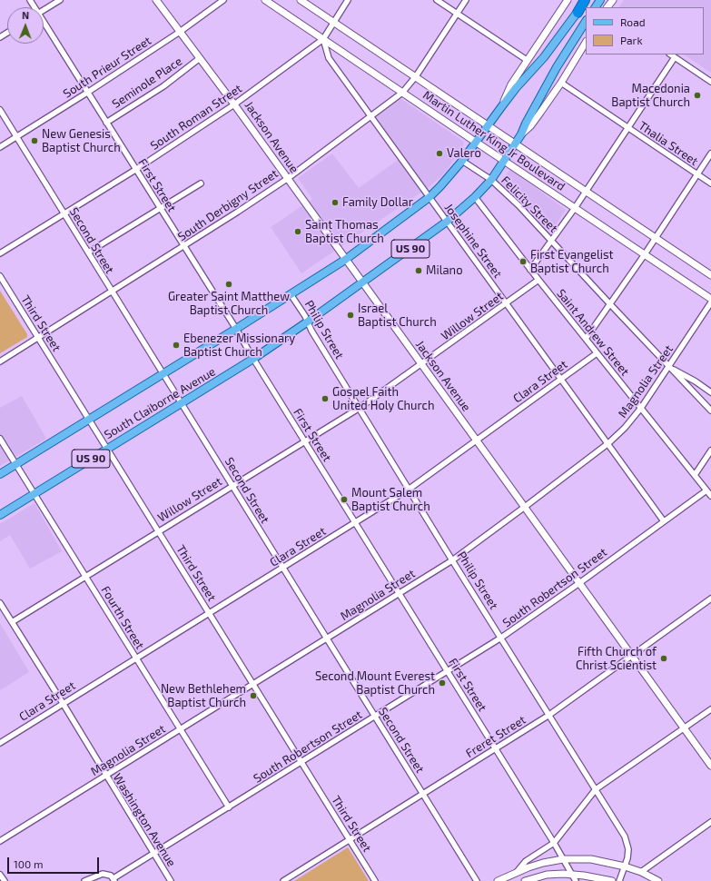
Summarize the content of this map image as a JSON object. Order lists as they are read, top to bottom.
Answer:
{
  "streets": {
    "main road": ["US 90", "South Claiborne Avenue"],
    "street": [
      "South Prieur Street",
      "Seminole Place",
      "South Roman Street",
      "Jackson Avenue",
      "Martin Luther King Jr Boulevard",
      "Thalia Street",
      "First Street",
      "Felicity Street",
      "South Derbigny Street",
      "Second Street",
      "Josephine Street",
      "Willow Street",
      "Third Street",
      "Philip Street",
      "Saint Andrew Street",
      "Clara Street",
      "Magnolia Street",
      "South Robertson Street",
      "Fourth Street",
      "Freret Street",
      "Washington Avenue"
    ]
  },
  "crossings": [
    ["South Prieur Street", "Jackson Avenue"],
    ["South Prieur Street", "First Street"],
    ["South Prieur Street", "Second Street"],
    ["Seminole Place", "Jackson Avenue"],
    ["Seminole Place", "First Street"],
    ["South Roman Street", "Jackson Avenue"],
    ["South Roman Street", "Martin Luther King Jr Boulevard"],
    ["South Roman Street", "First Street"],
    ["South Roman Street", "Second Street"],
    ["South Roman Street", "Josephine Street"],
    ["Jackson Avenue", "South Derbigny Street"],
    ["Jackson Avenue", "Willow Street"],
    ["Jackson Avenue", "Clara Street"],
    ["Jackson Avenue", "Magnolia Street"],
    ["Jackson Avenue", "South Claiborne Avenue"],
    ["Jackson Avenue", "South Robertson Street"],
    ["Jackson Avenue", "Freret Street"],
    ["Martin Luther King Jr Boulevard", "South Derbigny Street"],
    ["Martin Luther King Jr Boulevard", "Josephine Street"],
    ["Martin Luther King Jr Boulevard", "South Claiborne Avenue"],
    ["Thalia Street", "South Claiborne Avenue"],
    ["First Street", "South Derbigny Street"],
    ["First Street", "Willow Street"],
    ["First Street", "Clara Street"],
    ["First Street", "Magnolia Street"],
    ["First Street", "South Claiborne Avenue"],
    ["First Street", "South Robertson Street"],
    ["First Street", "Freret Street"],
    ["Felicity Street", "Magnolia Street"],
    ["Felicity Street", "South Claiborne Avenue"],
    ["South Derbigny Street", "Second Street"],
    ["South Derbigny Street", "Josephine Street"],
    ["South Derbigny Street", "Third Street"],
    ["Second Street", "Willow Street"],
    ["Second Street", "Clara Street"],
    ["Second Street", "Magnolia Street"],
    ["Second Street", "South Claiborne Avenue"],
    ["Second Street", "South Robertson Street"],
    ["Second Street", "Freret Street"],
    ["Josephine Street", "Willow Street"],
    ["Josephine Street", "Clara Street"],
    ["Josephine Street", "Magnolia Street"],
    ["Josephine Street", "South Claiborne Avenue"],
    ["Josephine Street", "South Robertson Street"],
    ["Willow Street", "Third Street"],
    ["Willow Street", "Philip Street"],
    ["Willow Street", "Saint Andrew Street"],
    ["Willow Street", "Fourth Street"],
    ["Willow Street", "Washington Avenue"],
    ["Third Street", "Clara Street"],
    ["Third Street", "Magnolia Street"],
    ["Third Street", "South Claiborne Avenue"],
    ["Third Street", "South Robertson Street"],
    ["Third Street", "Freret Street"],
    ["Philip Street", "Clara Street"],
    ["Philip Street", "Magnolia Street"],
    ["Philip Street", "South Claiborne Avenue"],
    ["Philip Street", "South Robertson Street"],
    ["Philip Street", "Freret Street"],
    ["Saint Andrew Street", "Clara Street"],
    ["Saint Andrew Street", "Magnolia Street"],
    ["Saint Andrew Street", "South Claiborne Avenue"],
    ["Saint Andrew Street", "South Robertson Street"],
    ["Clara Street", "Fourth Street"],
    ["Clara Street", "Washington Avenue"],
    ["Magnolia Street", "Fourth Street"],
    ["Magnolia Street", "Washington Avenue"],
    ["South Claiborne Avenue", "Fourth Street"],
    ["South Robertson Street", "Fourth Street"],
    ["South Robertson Street", "Washington Avenue"]
  ],
  "places": [
    "Macedonia Baptist Church",
    "New Genesis Baptist Church",
    "Valero",
    "Family Dollar",
    "Saint Thomas Baptist Church",
    "First Evangelist Baptist Church",
    "Milano",
    "Greater Saint Matthew Baptist Church",
    "Israel Baptist Church",
    "Ebenezer Missionary Baptist Church",
    "Gospel Faith United Holy Church",
    "Mount Salem Baptist Church",
    "Fifth Church of Christ Scientist",
    "Second Mount Everest Baptist Church",
    "New Bethlehem Baptist Church"
  ],
  "legend": ["Road", "Park"],
  "scale_bar": "100 m",
  "north": "top"
}
